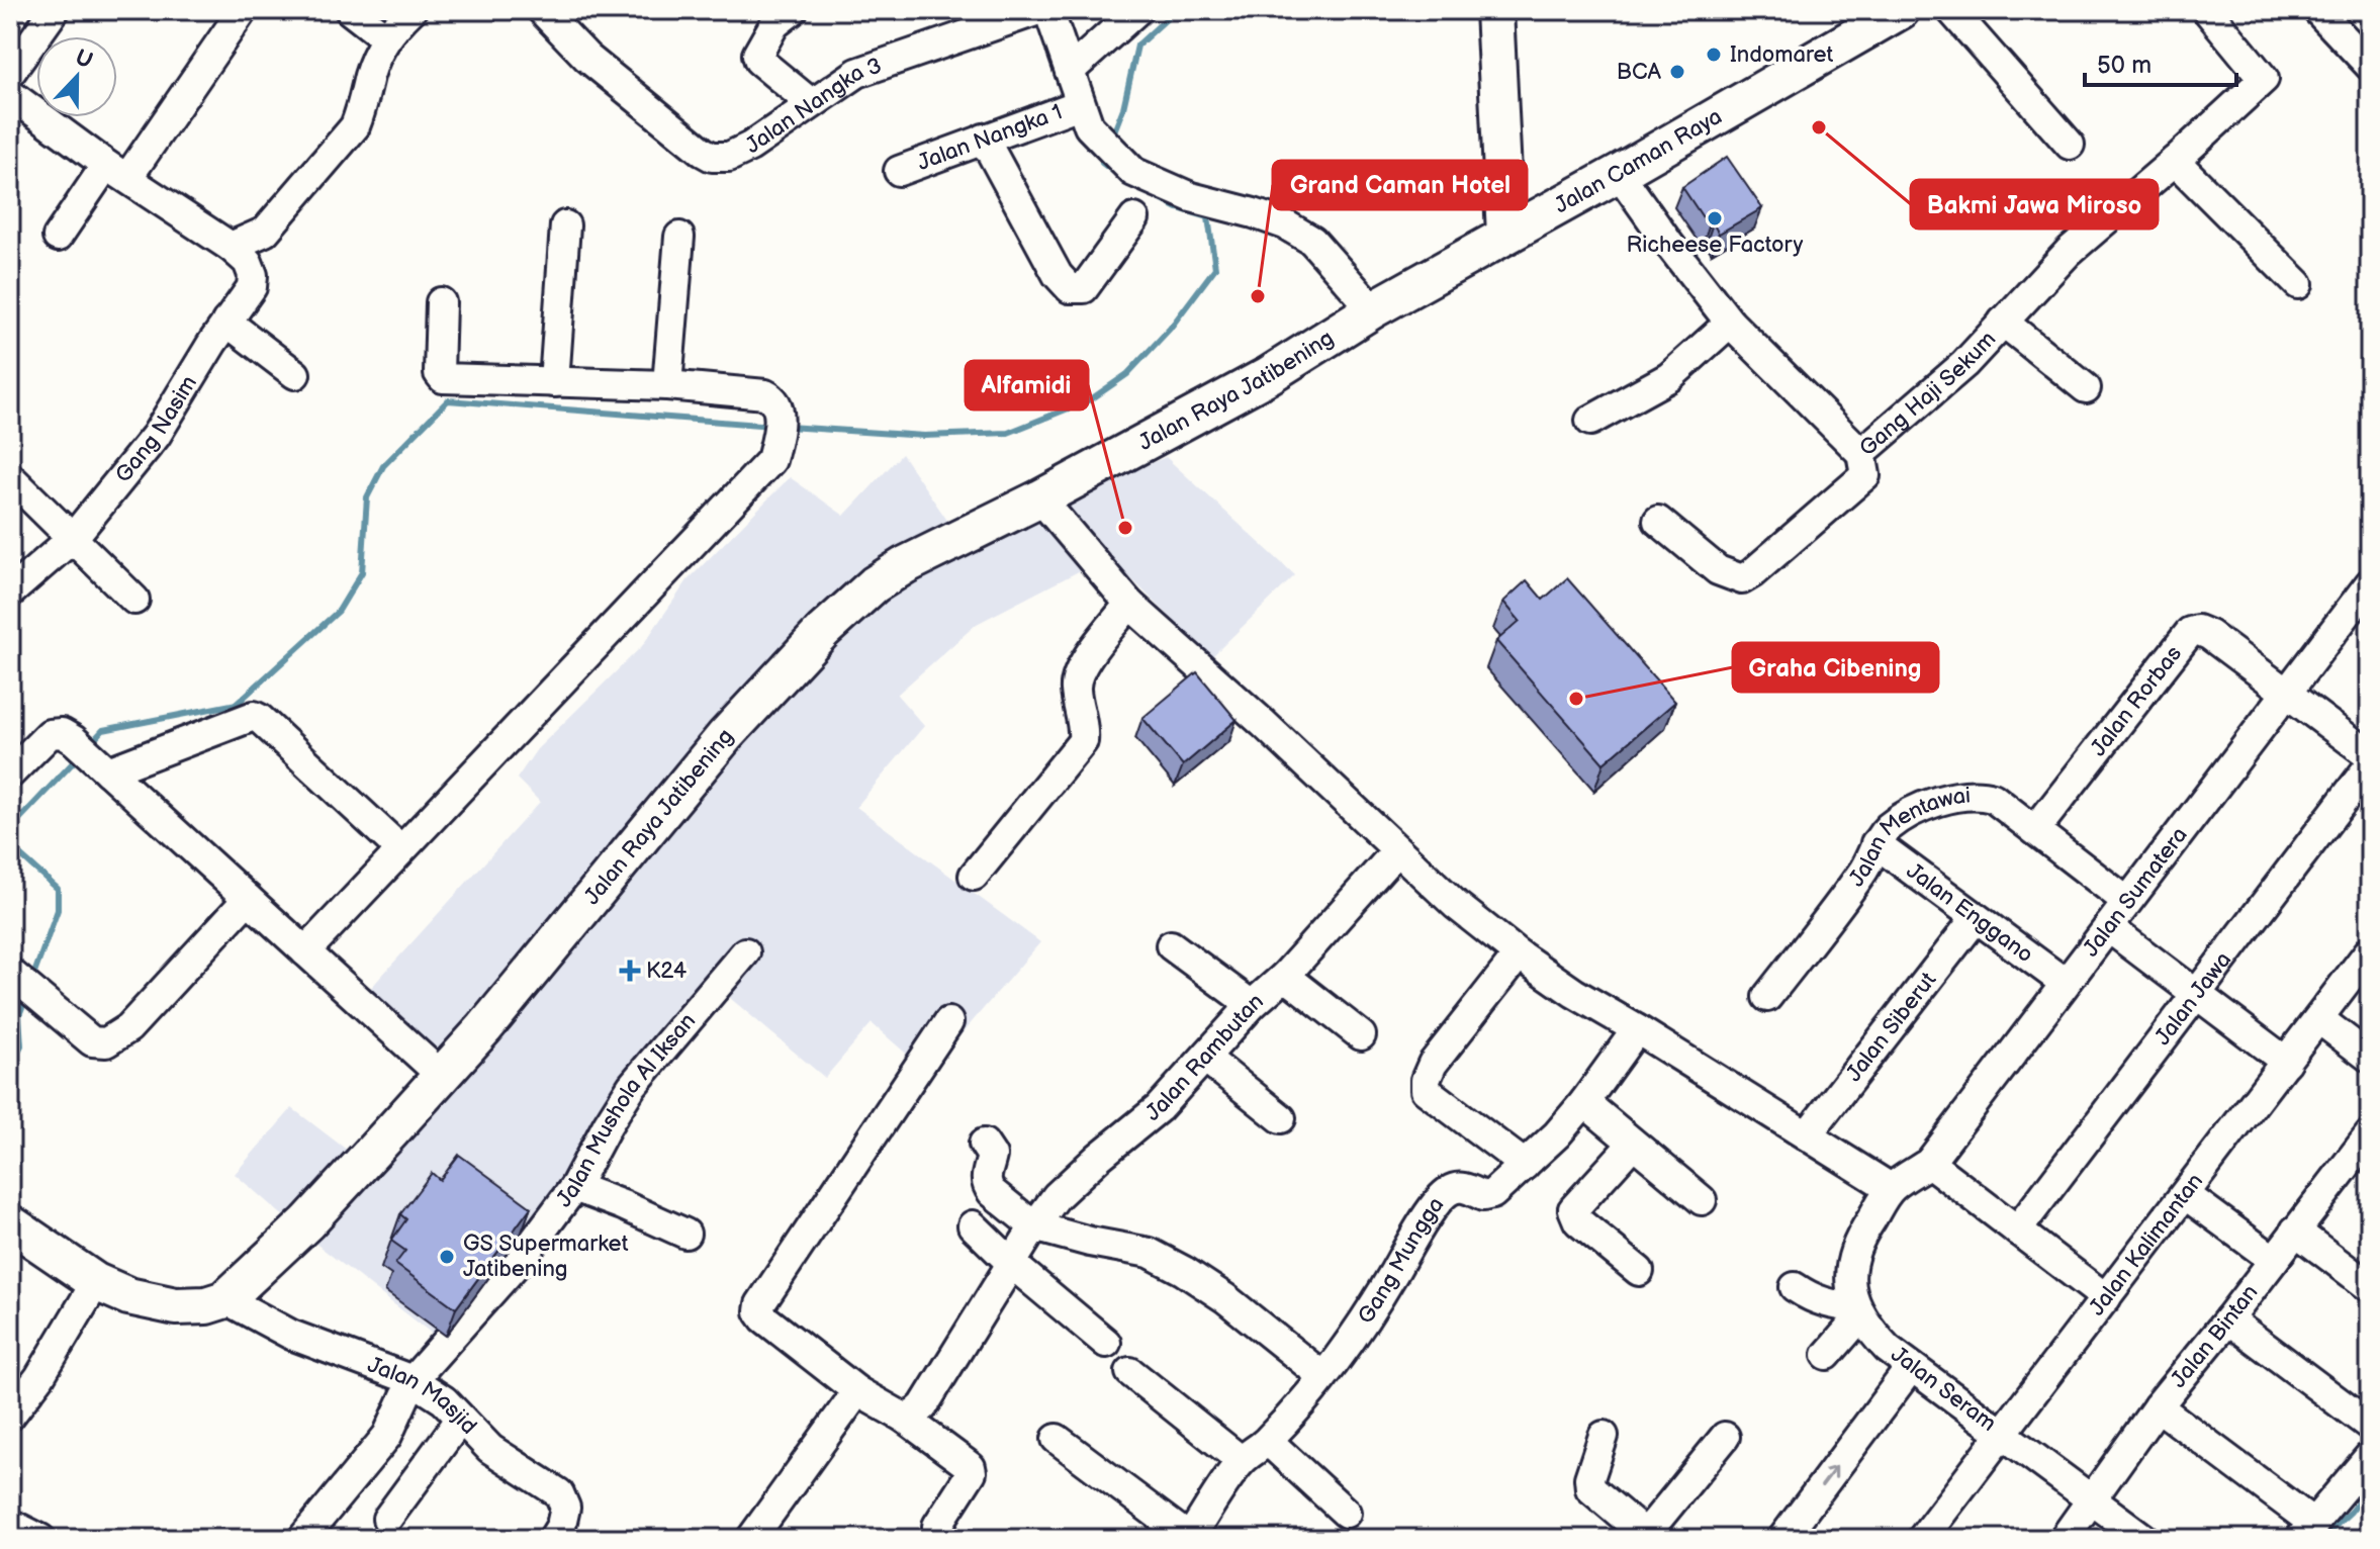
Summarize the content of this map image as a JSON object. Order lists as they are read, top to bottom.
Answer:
{
  "streets": {
    "main road": ["Jalan Caman Raya", "Jalan Raya Jatibening"],
    "street": [
      "Jalan Nangka 3",
      "Jalan Nangka 1",
      "Gang Haji Sekum",
      "Gang Nasim",
      "Jalan Rorbas",
      "Jalan Mentawai",
      "Jalan Sumatera",
      "Jalan Enggano",
      "Jalan Jawa",
      "Jalan Siberut",
      "Jalan Rambutan",
      "Jalan Mushola Al Iksan",
      "Jalan Kalimantan",
      "Gang Mungga",
      "Jalan Bintan",
      "Jalan Seram",
      "Jalan Masjid"
    ]
  },
  "crossings": [
    ["Jalan Caman Raya", "Gang Haji Sekum"],
    ["Jalan Caman Raya", "Jalan Raya Jatibening"],
    ["Jalan Raya Jatibening", "Jalan Masjid"],
    ["Jalan Rorbas", "Jalan Mentawai"],
    ["Jalan Rorbas", "Jalan Sumatera"],
    ["Jalan Mentawai", "Jalan Sumatera"],
    ["Jalan Mentawai", "Jalan Enggano"],
    ["Jalan Sumatera", "Jalan Enggano"],
    ["Jalan Enggano", "Jalan Siberut"],
    ["Jalan Mushola Al Iksan", "Jalan Masjid"],
    ["Jalan Kalimantan", "Jalan Seram"],
    ["Jalan Bintan", "Jalan Seram"]
  ],
  "places": {
    "other": [
      "Indomaret",
      "BCA",
      "Bakmi Jawa Miroso",
      "Richeese Factory",
      "Grand Caman Hotel",
      "Alfamidi",
      "Graha Cibening",
      "GS Supermarket Jatibening"
    ],
    "health": ["K24"]
  },
  "scale_bar": "50 m",
  "north": "top"
}
